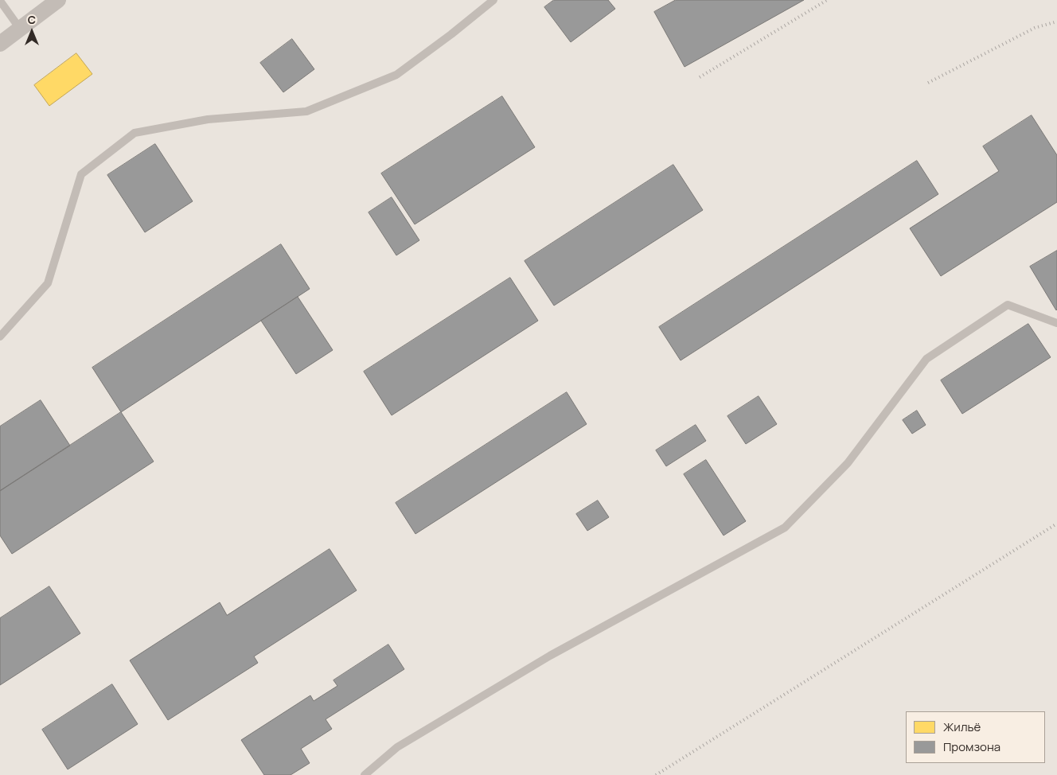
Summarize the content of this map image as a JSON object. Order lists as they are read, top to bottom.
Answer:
{
  "legend": ["Жильё", "Промзона"],
  "north": "top"
}
